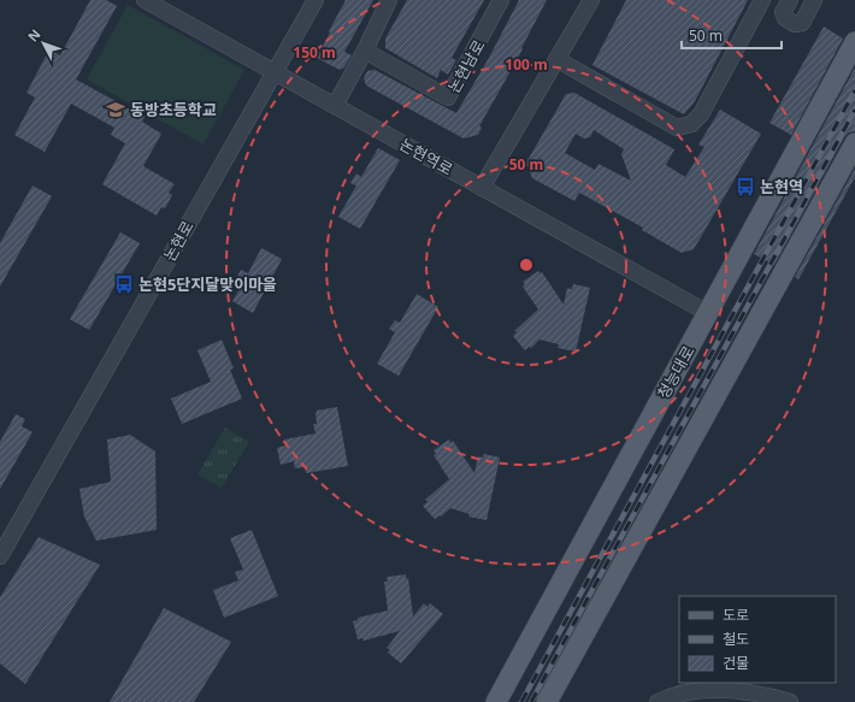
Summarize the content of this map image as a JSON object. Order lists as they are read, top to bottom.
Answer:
{
  "streets": {
    "main road": ["청능대로"],
    "street": ["논현남로", "논현역로", "논현로"]
  },
  "crossings": [
    ["논현역로", "논현로"],
    ["논현역로", "청능대로"]
  ],
  "places": {
    "school or university": ["동방초등학교"],
    "bus stop": ["논현역", "논현5단지달맞이마을"]
  },
  "legend": ["도로", "철도", "건물"],
  "scale_bar": "50 m",
  "north": "top left",
  "rings": ["150 m", "100 m", "50 m"]
}
